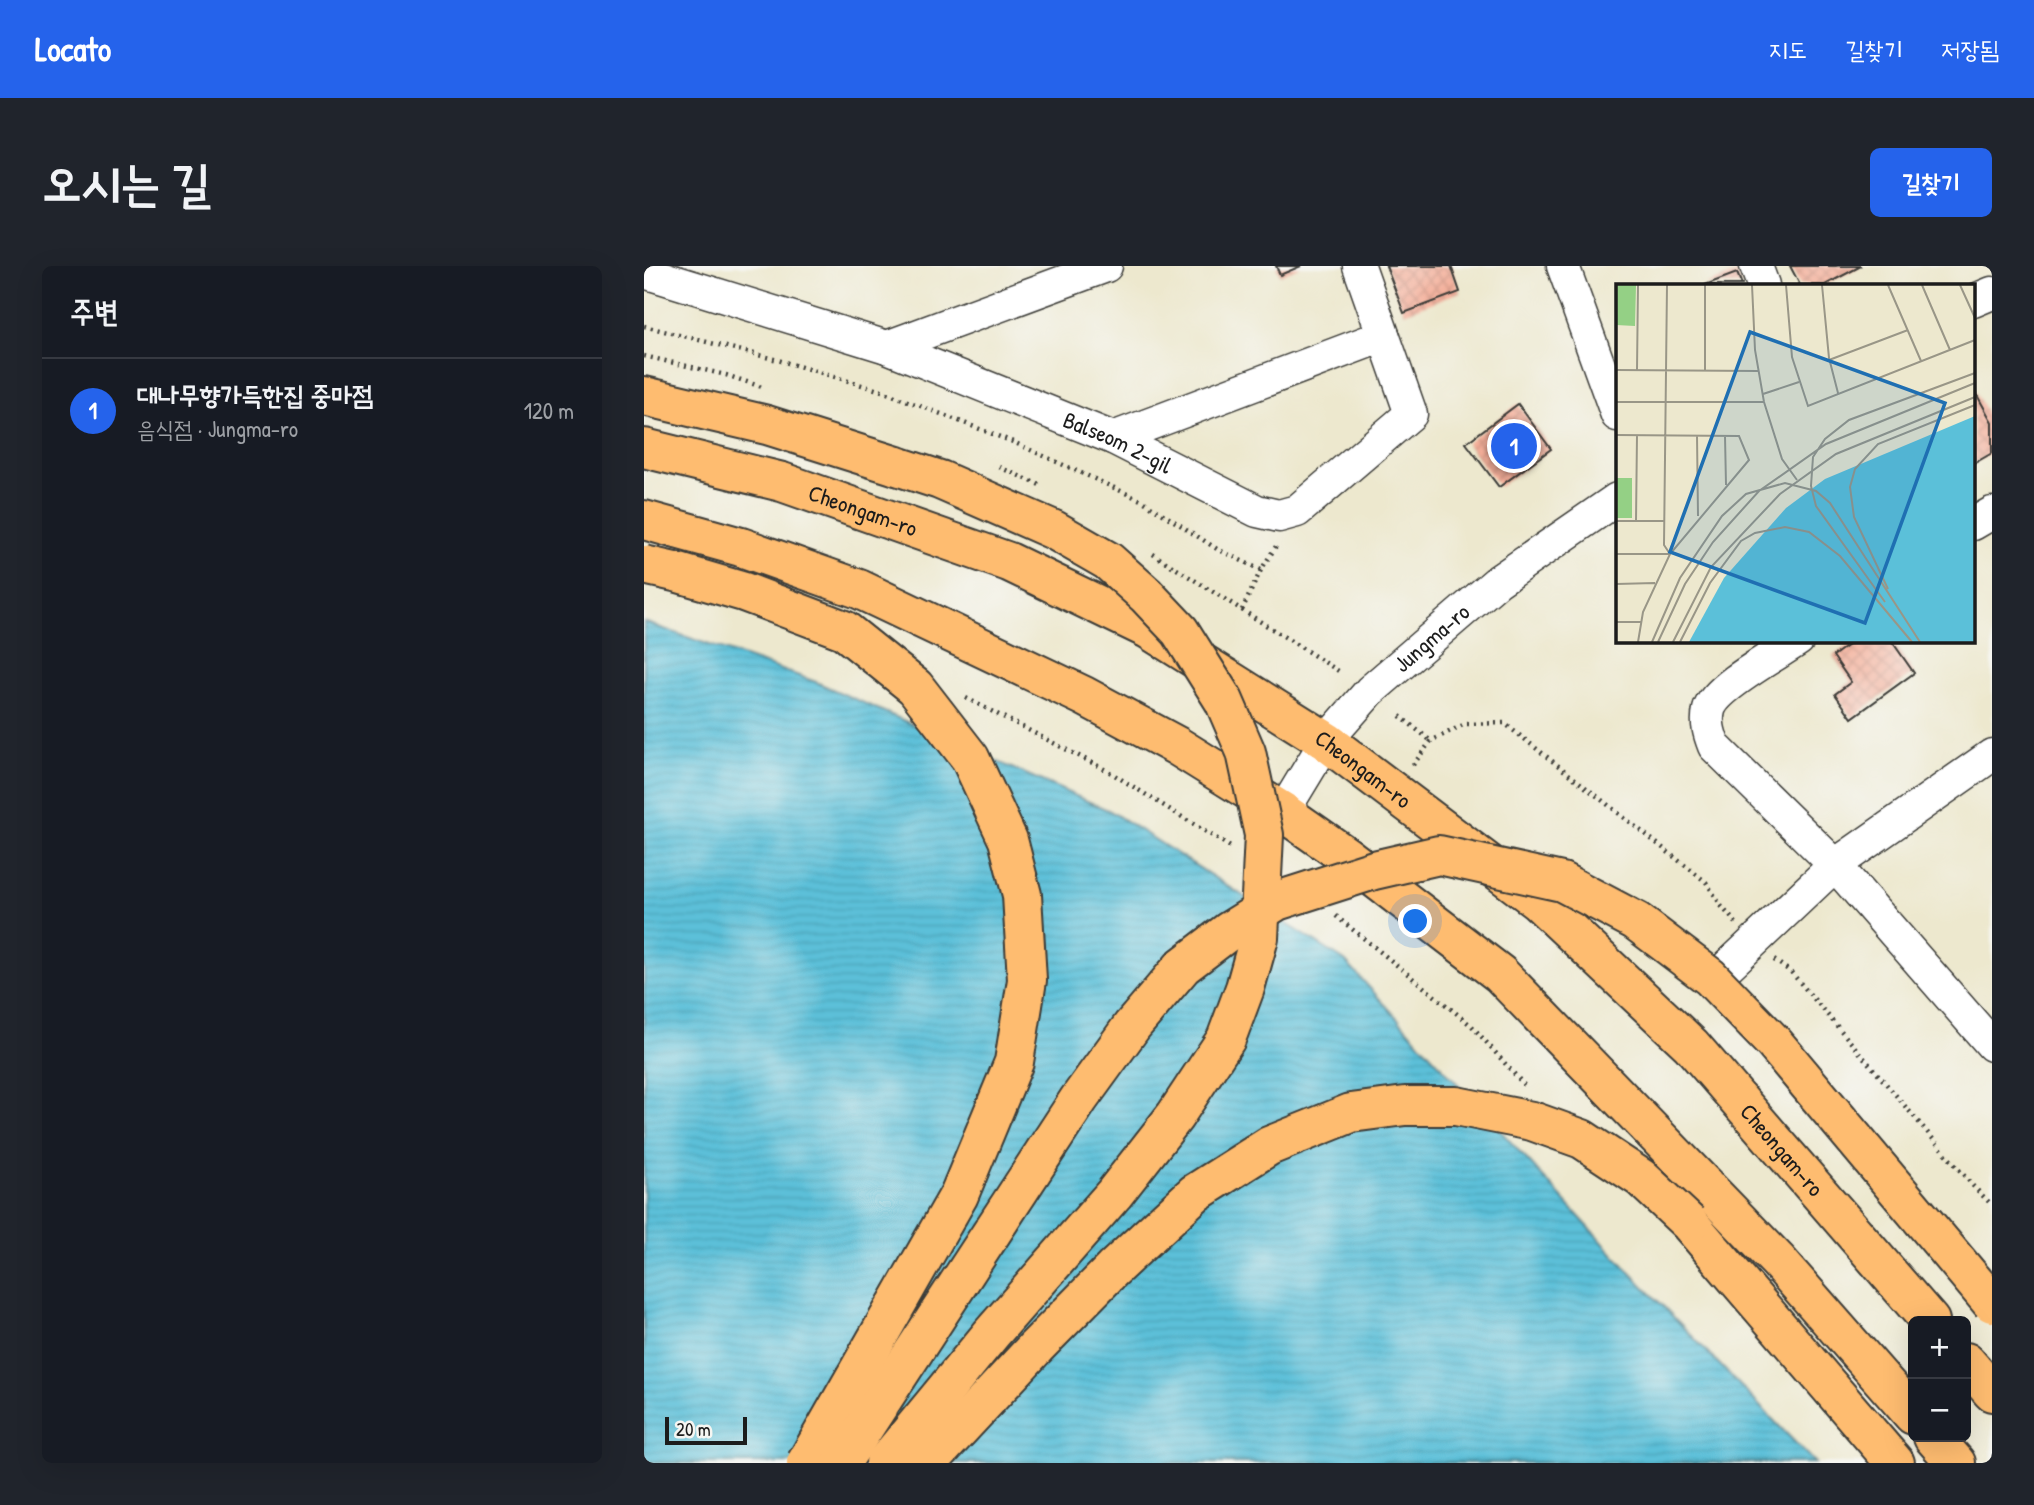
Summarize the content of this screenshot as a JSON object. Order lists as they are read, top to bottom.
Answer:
{
  "streets": {
    "main road": ["Cheongam-ro"],
    "street": ["Balseom 2-gil", "Jungma-ro"]
  },
  "crossings": [
    ["Cheongam-ro", "Jungma-ro"]
  ],
  "scale_bar": "20 m",
  "page": {
    "header": "Locato",
    "nav": ["지도", "길찾기", "저장됨"],
    "buttons": "길찾기",
    "title": "오시는 길",
    "heading": "주변",
    "list": [
      {
        "mark": "1",
        "name": "대나무향가득한집 중마점",
        "note": "음식점 · Jungma-ro",
        "value": "120 m"
      }
    ],
    "pins": "1",
    "map_buttons": ["+", "−"],
    "scale": "20 m"
  }
}
